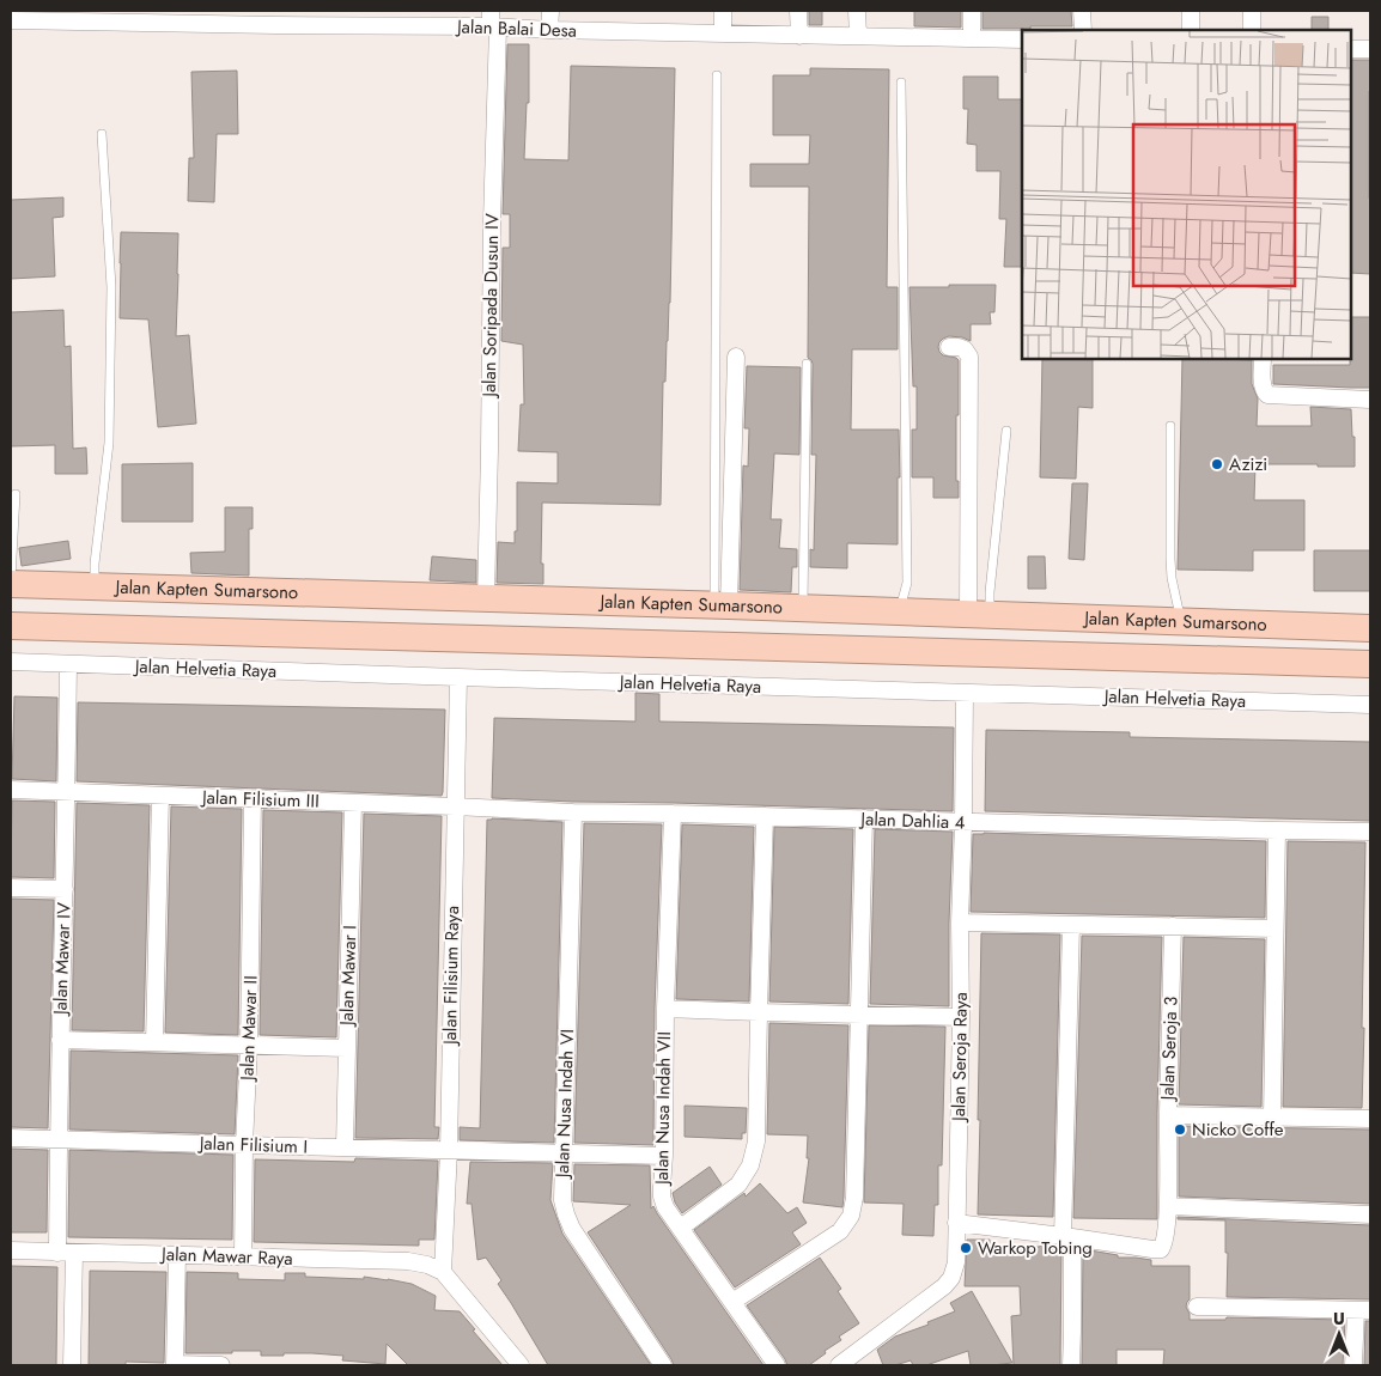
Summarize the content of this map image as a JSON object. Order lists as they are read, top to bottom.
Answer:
{
  "streets": {
    "highway": ["Jalan Kapten Sumarsono"],
    "street": [
      "Jalan Balai Desa",
      "Jalan Soripada Dusun IV",
      "Jalan Helvetia Raya",
      "Jalan Filisium III",
      "Jalan Dahlia 4",
      "Jalan Mawar IV",
      "Jalan Mawar I",
      "Jalan Filisium Raya",
      "Jalan Mawar II",
      "Jalan Seroja 3",
      "Jalan Seroja Raya",
      "Jalan Nusa Indah VI",
      "Jalan Nusa Indah VII",
      "Jalan Filisium I",
      "Jalan Mawar Raya"
    ]
  },
  "crossings": [
    ["Jalan Balai Desa", "Jalan Soripada Dusun IV"],
    ["Jalan Soripada Dusun IV", "Jalan Kapten Sumarsono"],
    ["Jalan Helvetia Raya", "Jalan Mawar IV"],
    ["Jalan Helvetia Raya", "Jalan Filisium Raya"],
    ["Jalan Helvetia Raya", "Jalan Seroja Raya"],
    ["Jalan Filisium III", "Jalan Dahlia 4"],
    ["Jalan Filisium III", "Jalan Mawar IV"],
    ["Jalan Filisium III", "Jalan Mawar I"],
    ["Jalan Filisium III", "Jalan Filisium Raya"],
    ["Jalan Filisium III", "Jalan Mawar II"],
    ["Jalan Dahlia 4", "Jalan Filisium Raya"],
    ["Jalan Dahlia 4", "Jalan Seroja Raya"],
    ["Jalan Dahlia 4", "Jalan Nusa Indah VI"],
    ["Jalan Dahlia 4", "Jalan Nusa Indah VII"],
    ["Jalan Mawar IV", "Jalan Filisium I"],
    ["Jalan Mawar IV", "Jalan Mawar Raya"],
    ["Jalan Mawar I", "Jalan Filisium I"],
    ["Jalan Filisium Raya", "Jalan Filisium I"],
    ["Jalan Filisium Raya", "Jalan Mawar Raya"],
    ["Jalan Mawar II", "Jalan Filisium I"],
    ["Jalan Mawar II", "Jalan Mawar Raya"],
    ["Jalan Seroja 3", "Jalan Seroja Raya"],
    ["Jalan Nusa Indah VI", "Jalan Filisium I"],
    ["Jalan Nusa Indah VII", "Jalan Filisium I"]
  ],
  "places": ["Azizi", "Nicko Coffe", "Warkop Tobing"],
  "north": "top"
}
